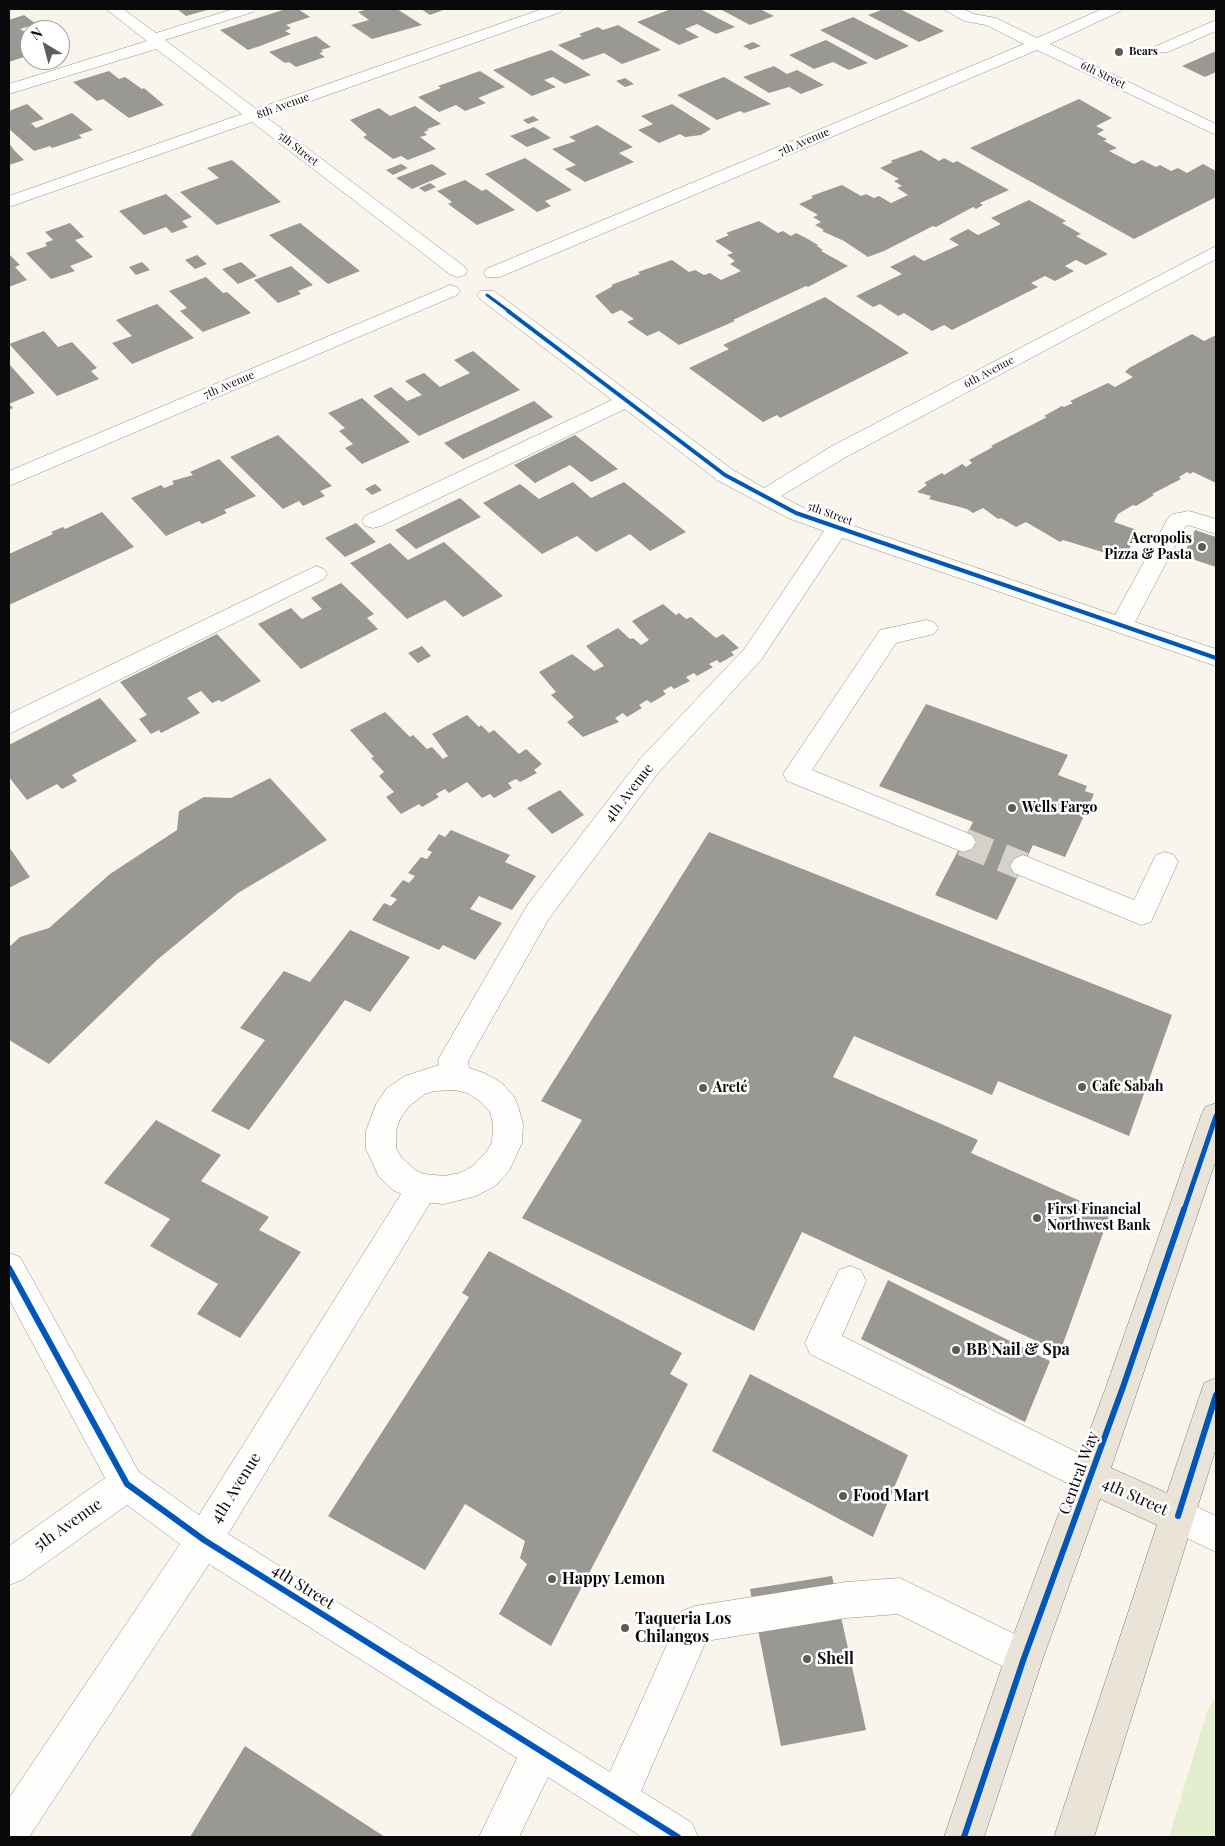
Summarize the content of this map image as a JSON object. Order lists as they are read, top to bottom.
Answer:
{
  "streets": {
    "main road": ["Central Way", "4th Street"],
    "street": [
      "6th Street",
      "8th Avenue",
      "7th Avenue",
      "5th Street",
      "6th Avenue",
      "4th Avenue",
      "5th Avenue"
    ]
  },
  "crossings": [
    ["6th Street", "7th Avenue"],
    ["8th Avenue", "5th Street"],
    ["5th Street", "6th Avenue"],
    ["5th Street", "4th Avenue"],
    ["4th Avenue", "4th Street"],
    ["Central Way", "4th Street"],
    ["4th Street", "5th Avenue"]
  ],
  "places": [
    "Bears",
    "Acropolis Pizza & Pasta",
    "Wells Fargo",
    "Cafe Sabah",
    "Areté",
    "First Financial Northwest Bank",
    "BB Nail & Spa",
    "Food Mart",
    "Happy Lemon",
    "Taqueria Los Chilangos",
    "Shell"
  ],
  "north": "top left"
}
